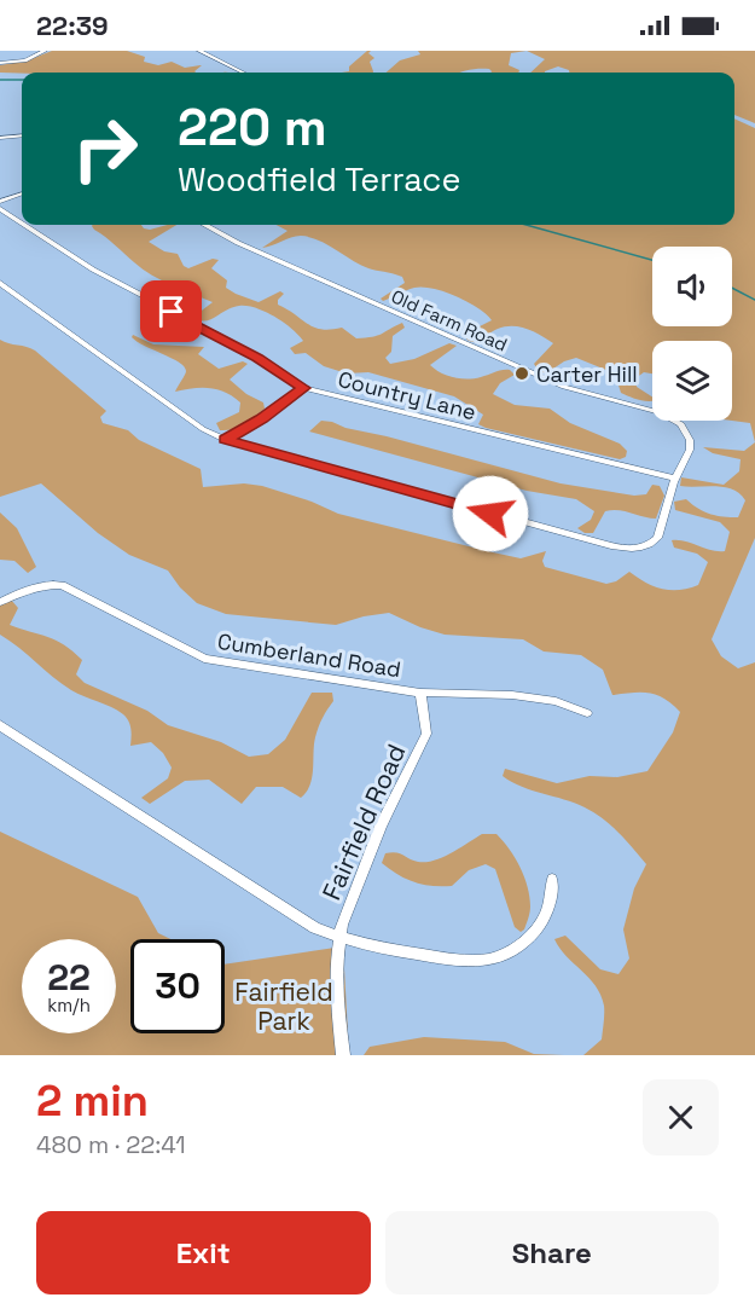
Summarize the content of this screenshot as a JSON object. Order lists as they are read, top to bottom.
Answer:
{
  "streets": {
    "street": [
      "Old Farm Road",
      "Country Lane",
      "Cumberland Road",
      "Fairfield Road"
    ]
  },
  "crossings": [
    ["Old Farm Road", "Country Lane"],
    ["Cumberland Road", "Fairfield Road"]
  ],
  "parks": ["Fairfield Park"],
  "places": ["Carter Hill"],
  "page": {
    "status": "22:39",
    "turn": ["220 m", "Woodfield Terrace"],
    "speed": "22 km/h",
    "limit": "30",
    "heading": ["2 min", "480 m · 22:41"],
    "buttons": ["Exit", "Share"]
  }
}
